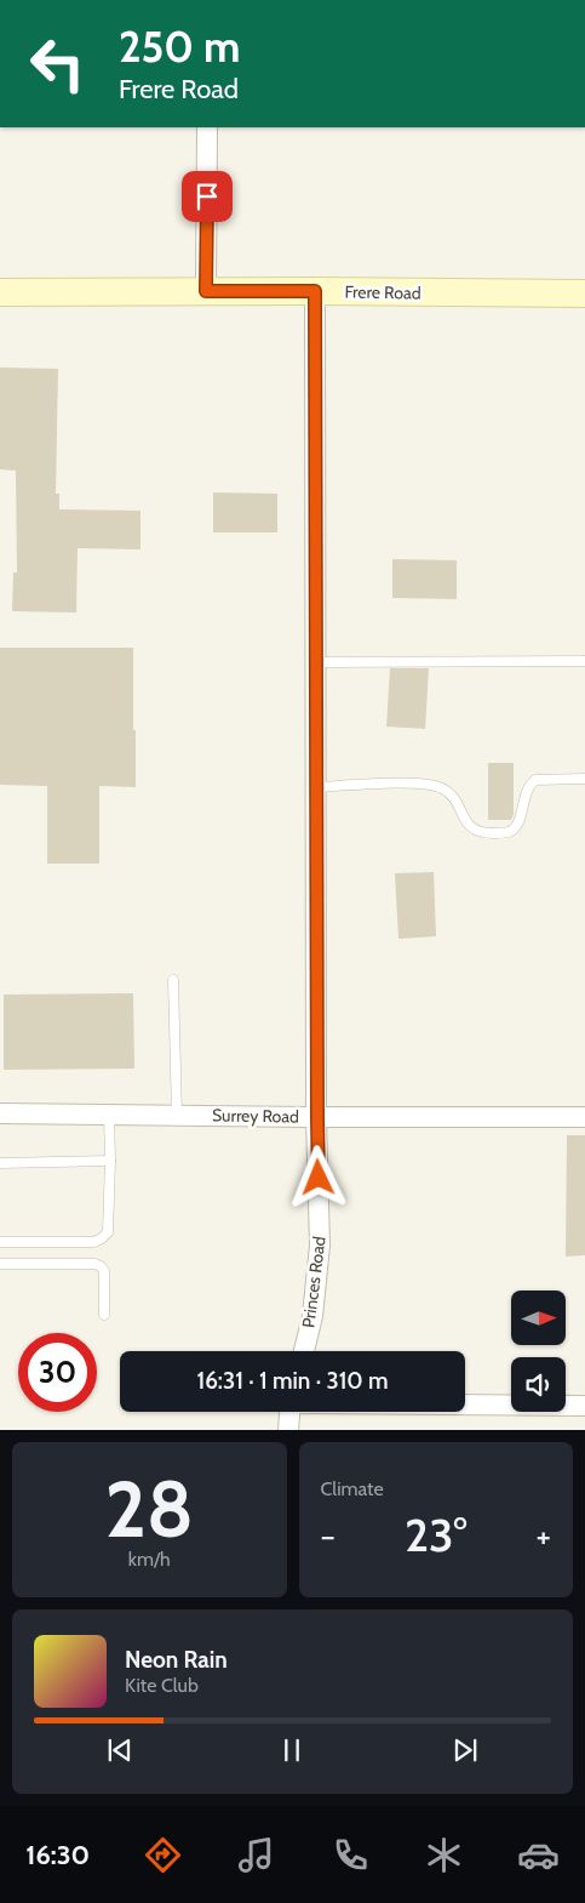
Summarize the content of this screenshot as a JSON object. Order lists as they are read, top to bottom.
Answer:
{
  "streets": {
    "street": ["Frere Road", "Surrey Road", "Princes Road"]
  },
  "crossings": [
    ["Frere Road", "Princes Road"],
    ["Surrey Road", "Princes Road"]
  ],
  "north": "right",
  "page": {
    "turn": ["250 m", "Frere Road"],
    "limit": "30",
    "trip": "16:31 · 1 min · 310 m",
    "tile": [
      ["28", "km/h"],
      "Climate"
    ],
    "heat": ["−", "23°", "+"],
    "song": ["Neon Rain", "Kite Club"],
    "tabs": "16:30"
  }
}
